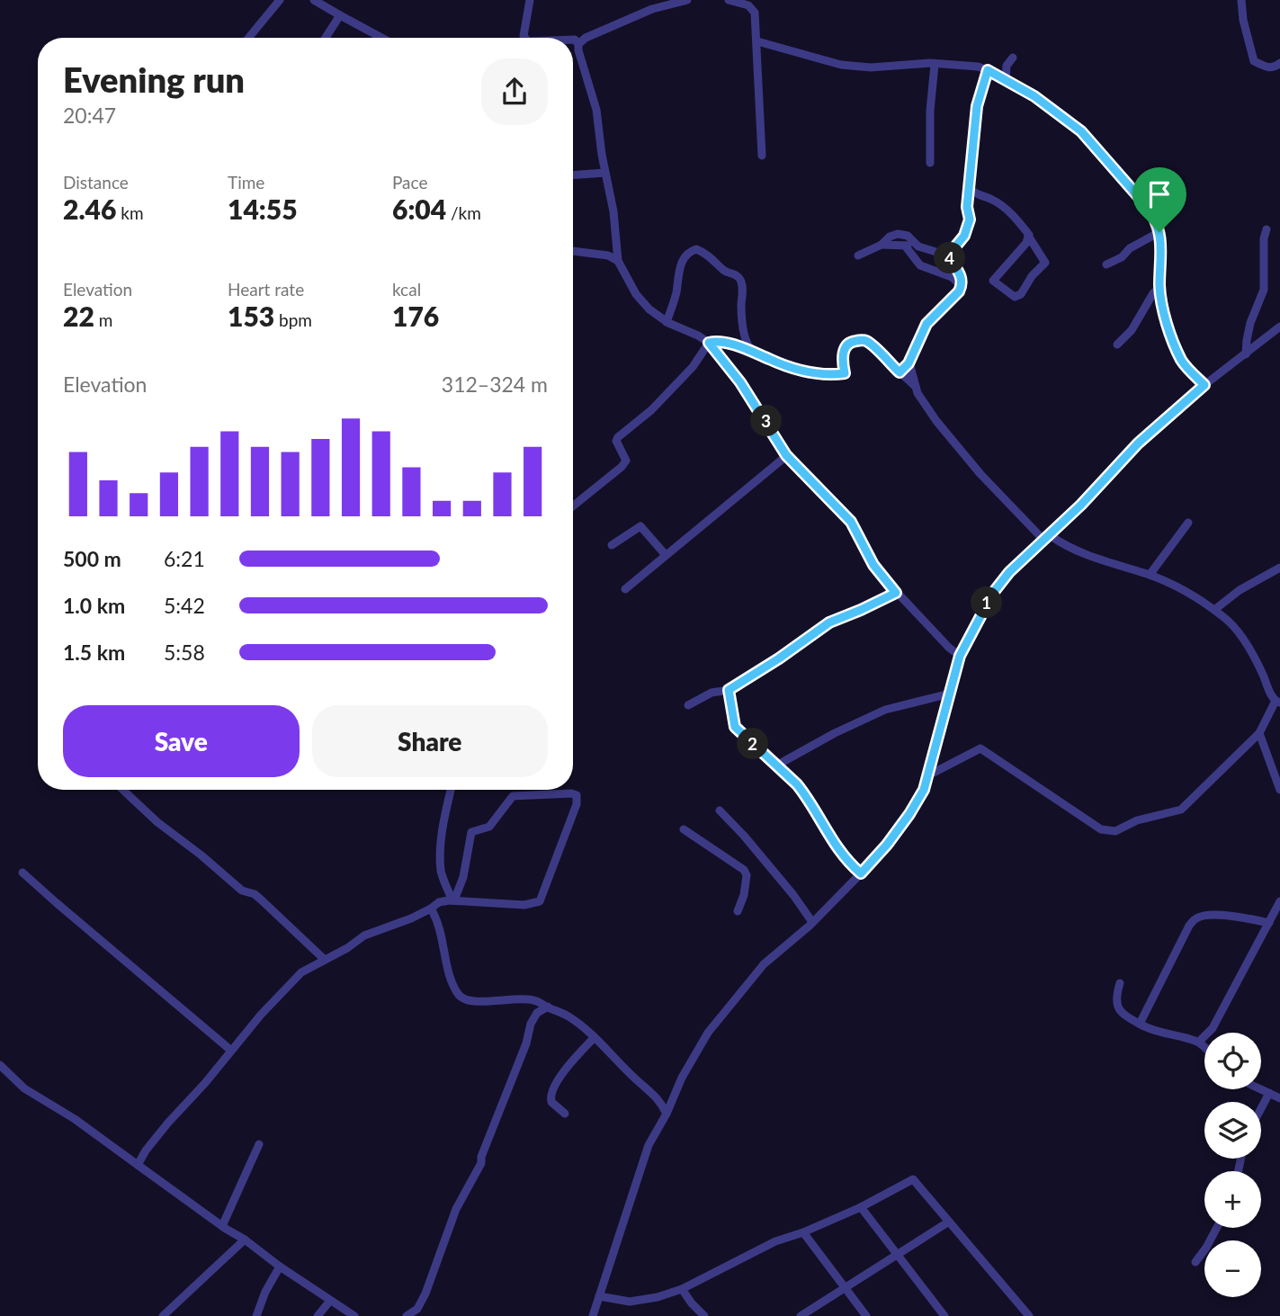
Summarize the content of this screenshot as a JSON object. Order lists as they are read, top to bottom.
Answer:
{
  "page": {
    "heading": ["Evening run", "20:47"],
    "stats": [
      ["Distance", "2.46 km"],
      ["Time", "14:55"],
      ["Pace", "6:04 /km"],
      ["Elevation", "22 m"],
      ["Heart rate", "153 bpm"],
      ["kcal", "176"]
    ],
    "pins": [
      "4",
      "3",
      "1",
      "2"
    ],
    "chart": ["Elevation", "312–324 m"],
    "list": [
      {
        "name": "500 m",
        "note": "6:21"
      },
      {
        "name": "1.0 km",
        "note": "5:42"
      },
      {
        "name": "1.5 km",
        "note": "5:58"
      }
    ],
    "buttons": ["Save", "Share"],
    "map_buttons": ["+", "−"]
  }
}
